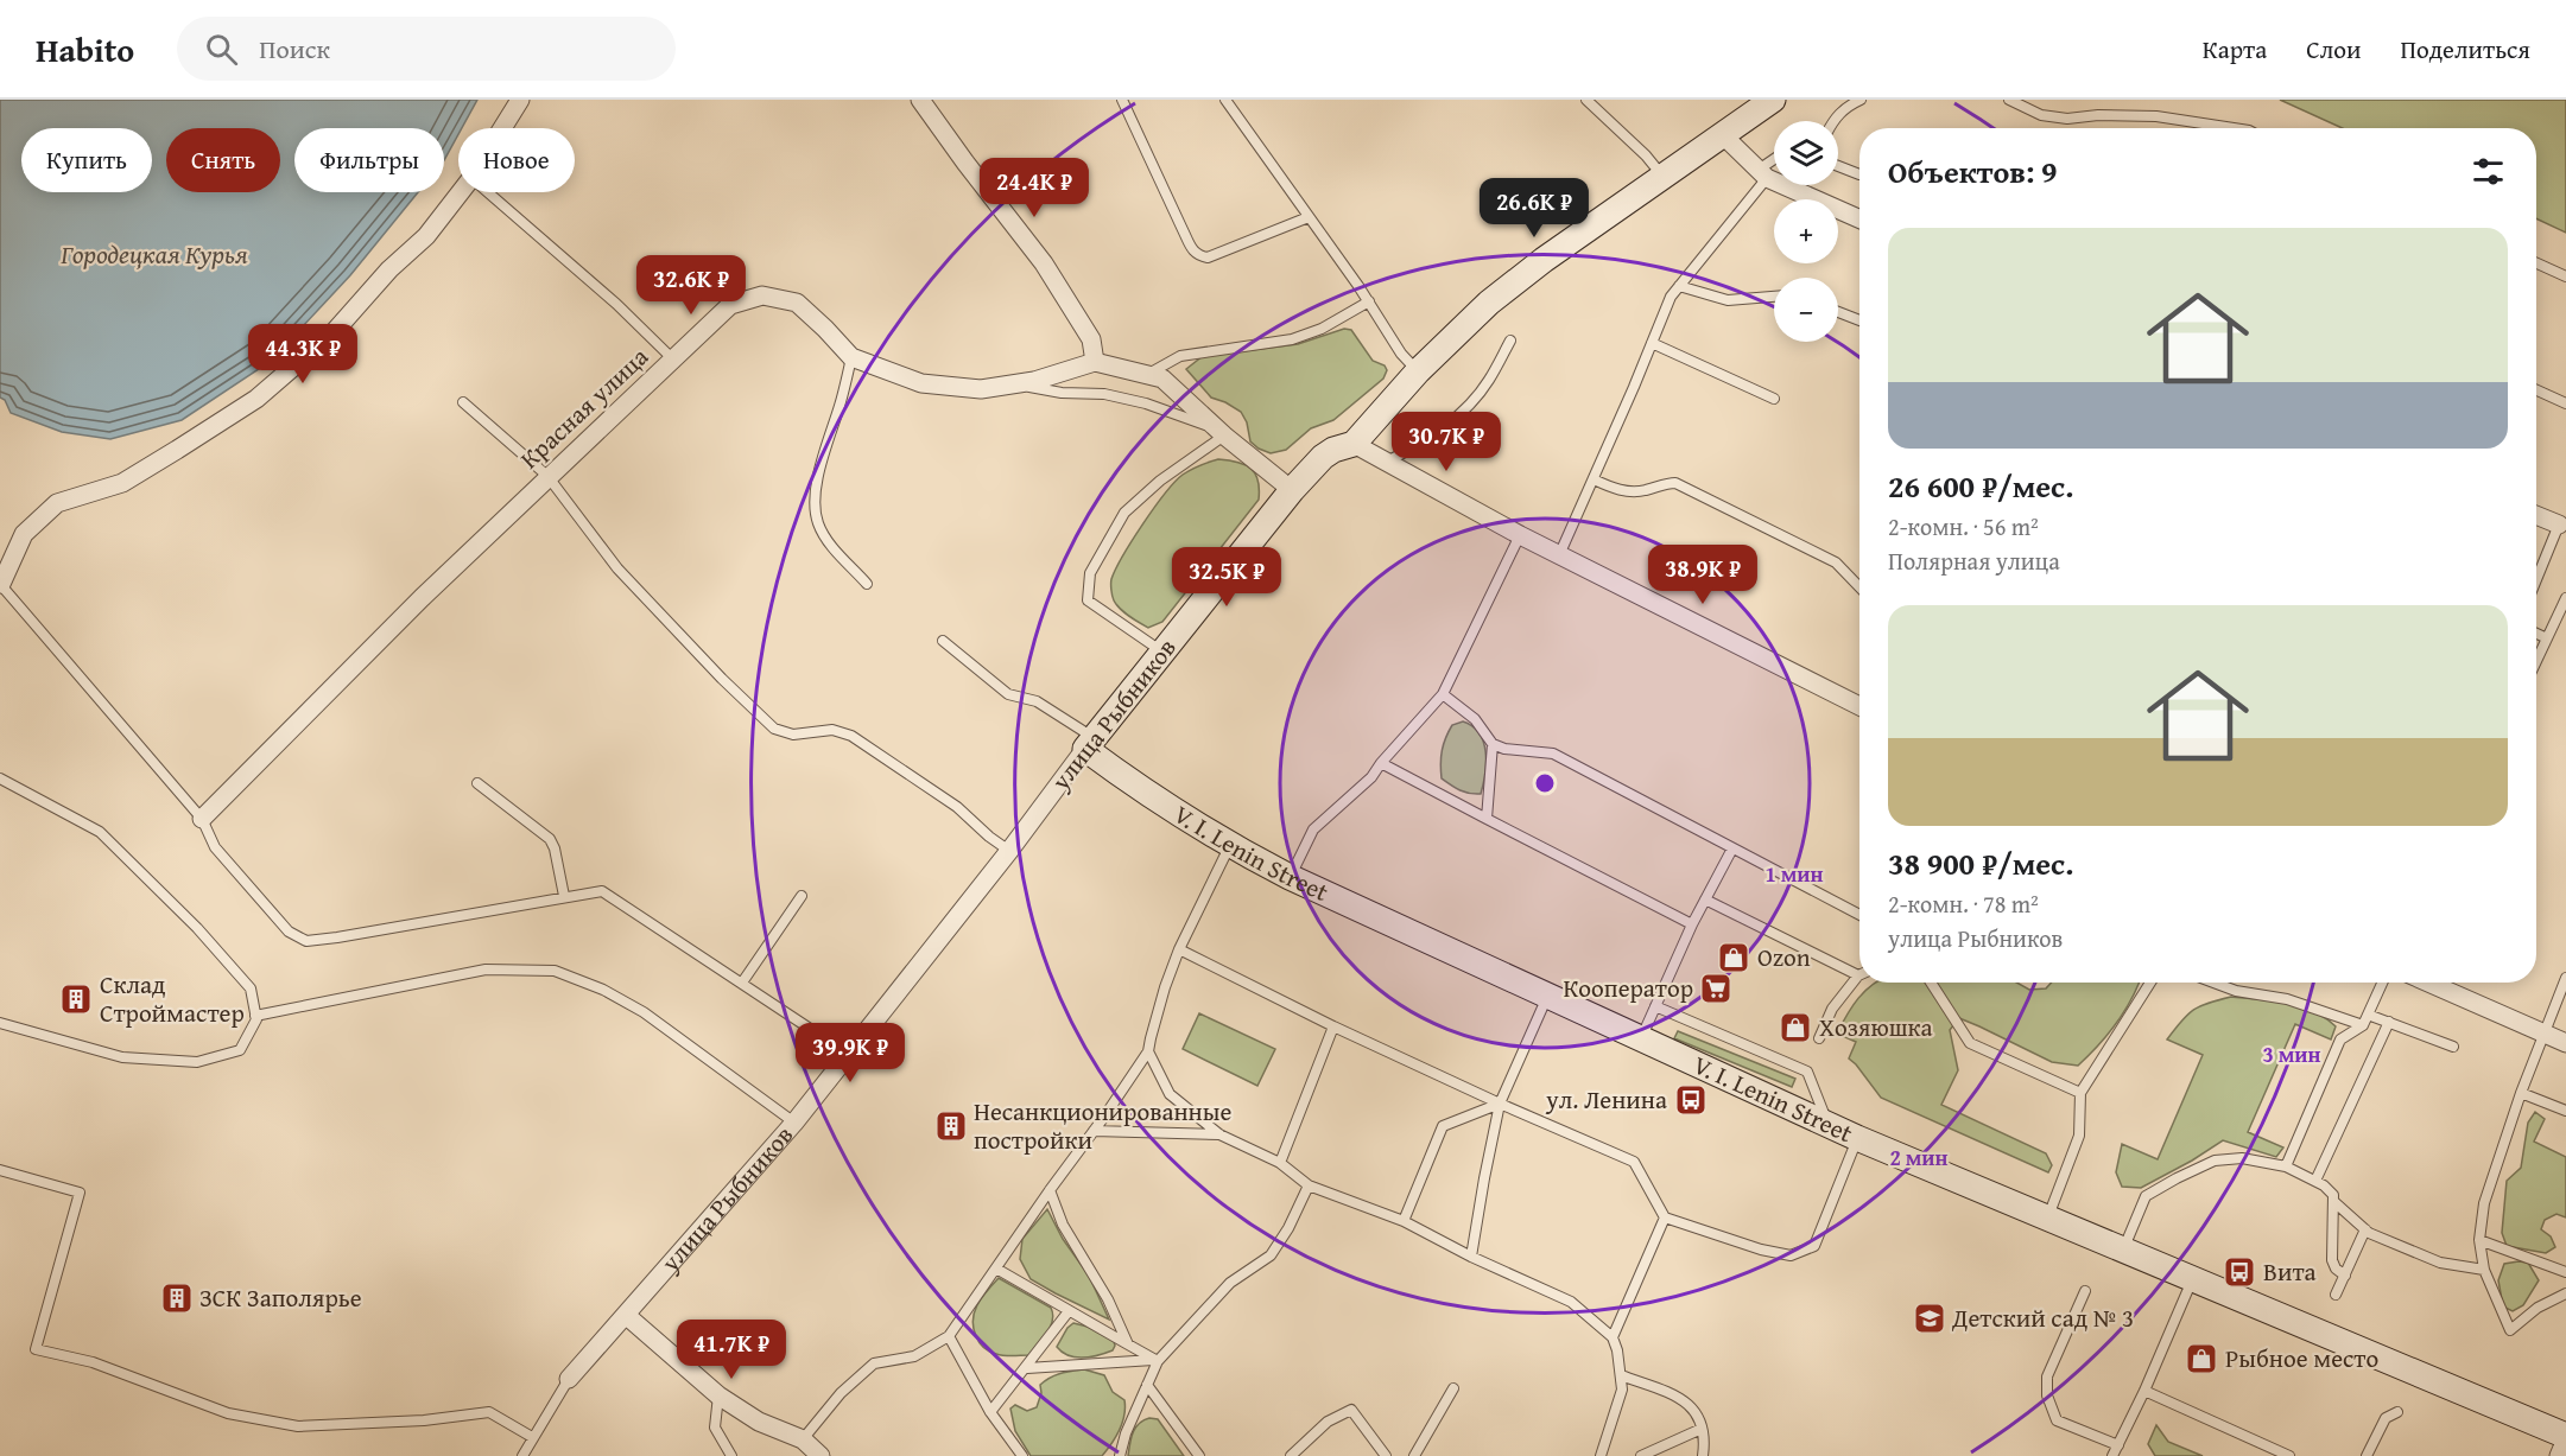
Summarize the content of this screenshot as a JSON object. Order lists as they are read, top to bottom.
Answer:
{
  "streets": {
    "main road": ["улица Рыбников", "V. I. Lenin Street"],
    "street": ["Красная улица"]
  },
  "crossings": [
    ["улица Рыбников", "V. I. Lenin Street"]
  ],
  "water": ["Городецкая Курья"],
  "places": {
    "shop": ["Ozon", "Хозяюшка", "Рыбное место"],
    "supermarket": ["Кооператор"],
    "building": ["Склад Строймастер", "Несанкционированные постройки", "ЗСК Заполярье"],
    "bus stop": ["ул. Ленина", "Вита"],
    "school or university": ["Детский сад № 3"]
  },
  "page": {
    "header": "Habito",
    "search": "Поиск",
    "nav": ["Карта", "Слои", "Поделиться"],
    "map_buttons": ["+", "−"],
    "chip": [
      "Купить",
      "Снять",
      "Фильтры",
      "Новое"
    ],
    "heading": "Объектов: 9",
    "price": [
      "24.4K ₽",
      "26.6K ₽",
      "32.6K ₽",
      "44.3K ₽",
      "30.7K ₽",
      "38.9K ₽",
      "32.5K ₽",
      "39.9K ₽",
      "41.7K ₽"
    ],
    "list": [
      {
        "name": "26 600 ₽/мес.",
        "note": "2-комн. · 56 m² · Полярная улица"
      },
      {
        "name": "38 900 ₽/мес.",
        "note": "2-комн. · 78 m² · улица Рыбников"
      }
    ]
  },
  "rings": ["1 мин", "3 мин", "2 мин"]
}
